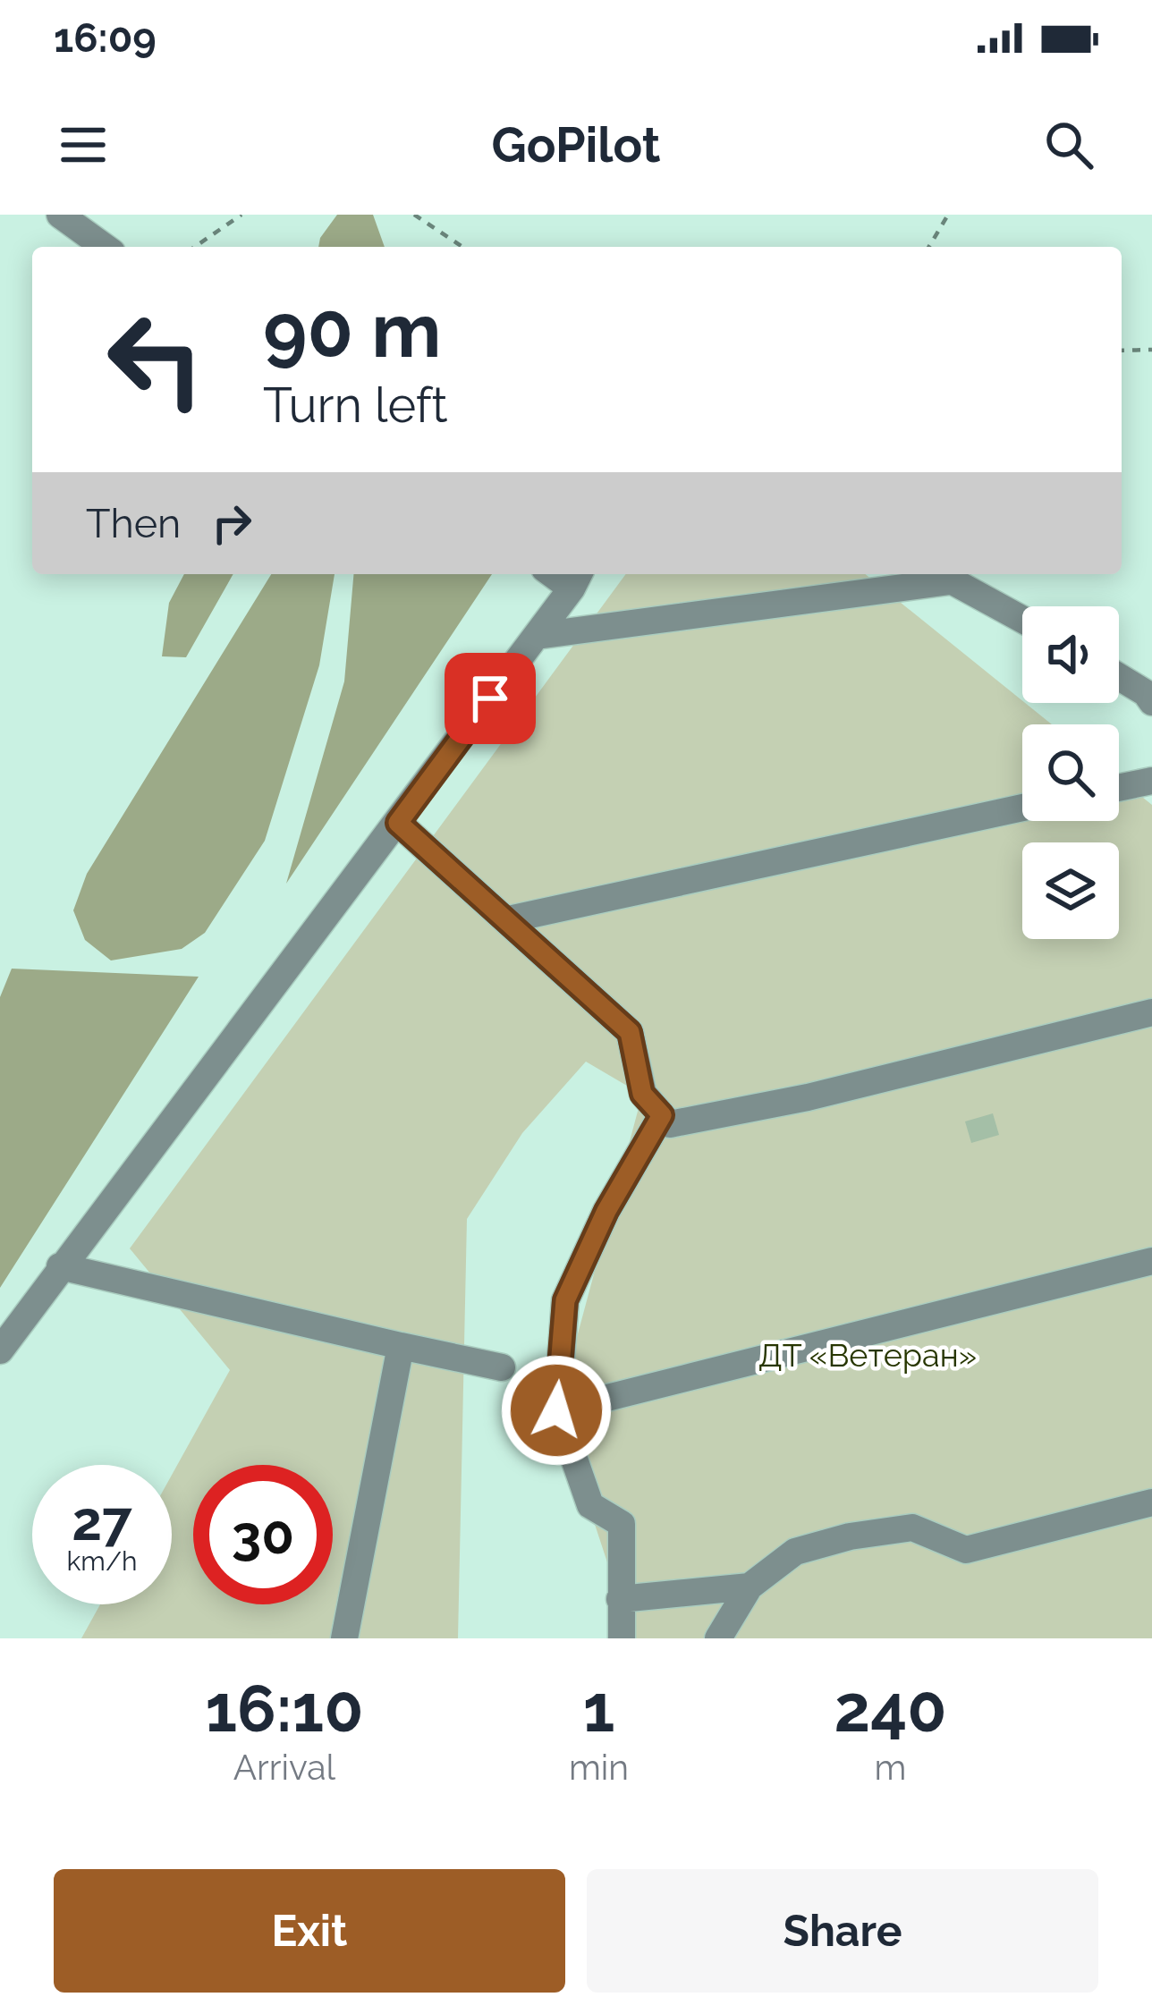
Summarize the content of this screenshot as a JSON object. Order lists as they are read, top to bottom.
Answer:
{
  "parks": ["ДТ «Ветеран»"],
  "page": {
    "status": "16:09",
    "header": "GoPilot",
    "turn": ["90 m", "Turn left"],
    "then": "Then",
    "speed": "27 km/h",
    "limit": "30",
    "eta": [
      "16:10",
      "Arrival",
      "1",
      "min",
      "240",
      "m"
    ],
    "buttons": ["Exit", "Share"]
  }
}
